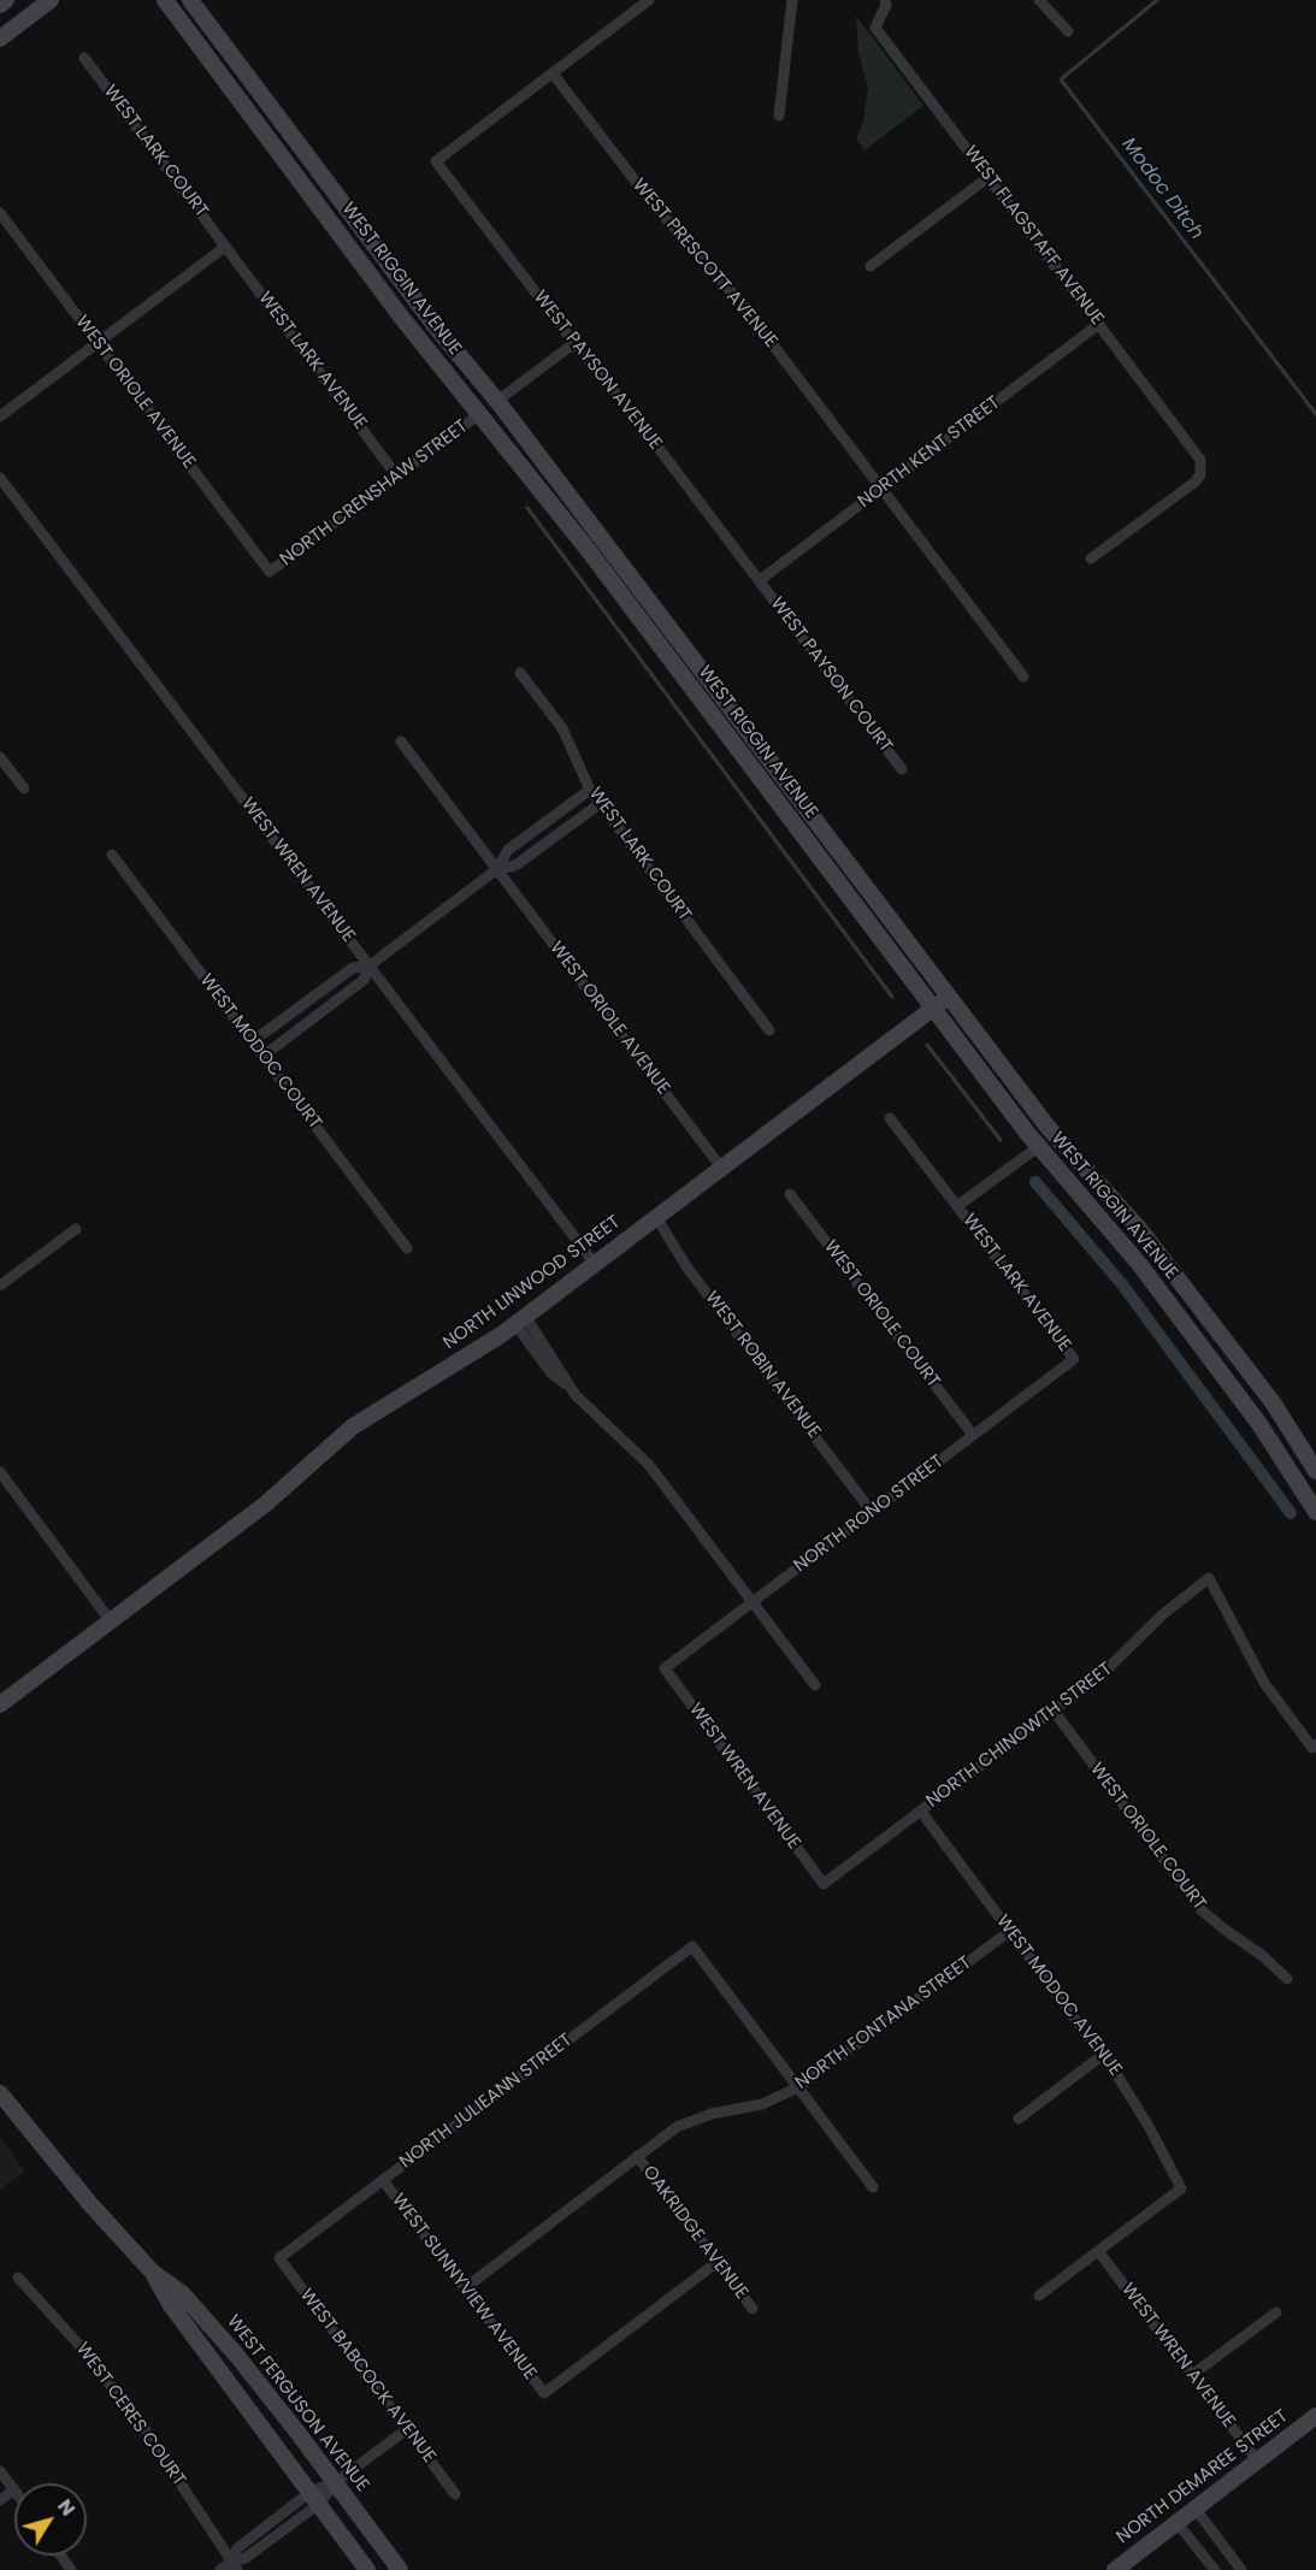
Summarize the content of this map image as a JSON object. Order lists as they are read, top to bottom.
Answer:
{
  "streets": {
    "main road": [
      "WEST RIGGIN AVENUE",
      "NORTH LINWOOD STREET",
      "WEST FERGUSON AVENUE",
      "NORTH DEMAREE STREET"
    ],
    "street": [
      "WEST LARK COURT",
      "WEST FLAGSTAFF AVENUE",
      "WEST PRESCOTT AVENUE",
      "WEST LARK AVENUE",
      "WEST PAYSON AVENUE",
      "WEST ORIOLE AVENUE",
      "NORTH KENT STREET",
      "NORTH CRENSHAW STREET",
      "WEST PAYSON COURT",
      "WEST WREN AVENUE",
      "WEST MODOC COURT",
      "WEST ORIOLE COURT",
      "WEST ROBIN AVENUE",
      "NORTH RONO STREET",
      "NORTH CHINOWTH STREET",
      "WEST MODOC AVENUE",
      "NORTH FONTANA STREET",
      "NORTH JULIEANN STREET",
      "OAKRIDGE AVENUE",
      "WEST SUNNYVIEW AVENUE",
      "WEST BABCOCK AVENUE",
      "WEST CERES COURT"
    ]
  },
  "crossings": [
    ["WEST LARK COURT", "WEST LARK AVENUE"],
    ["WEST FLAGSTAFF AVENUE", "NORTH KENT STREET"],
    ["WEST PRESCOTT AVENUE", "WEST PAYSON AVENUE"],
    ["WEST PRESCOTT AVENUE", "NORTH KENT STREET"],
    ["WEST RIGGIN AVENUE", "NORTH CRENSHAW STREET"],
    ["WEST RIGGIN AVENUE", "NORTH LINWOOD STREET"],
    ["WEST LARK AVENUE", "NORTH CRENSHAW STREET"],
    ["WEST LARK AVENUE", "NORTH RONO STREET"],
    ["WEST PAYSON AVENUE", "NORTH KENT STREET"],
    ["WEST PAYSON AVENUE", "WEST PAYSON COURT"],
    ["WEST ORIOLE AVENUE", "NORTH CRENSHAW STREET"],
    ["WEST ORIOLE AVENUE", "NORTH LINWOOD STREET"],
    ["NORTH KENT STREET", "WEST PAYSON COURT"],
    ["WEST WREN AVENUE", "NORTH LINWOOD STREET"],
    ["WEST WREN AVENUE", "NORTH RONO STREET"],
    ["WEST WREN AVENUE", "NORTH CHINOWTH STREET"],
    ["WEST WREN AVENUE", "WEST MODOC AVENUE"],
    ["WEST WREN AVENUE", "NORTH DEMAREE STREET"],
    ["NORTH LINWOOD STREET", "WEST ROBIN AVENUE"],
    ["WEST ORIOLE COURT", "NORTH RONO STREET"],
    ["WEST ORIOLE COURT", "NORTH CHINOWTH STREET"],
    ["WEST ROBIN AVENUE", "NORTH RONO STREET"],
    ["NORTH CHINOWTH STREET", "WEST MODOC AVENUE"],
    ["WEST MODOC AVENUE", "NORTH FONTANA STREET"],
    ["NORTH FONTANA STREET", "NORTH JULIEANN STREET"],
    ["NORTH FONTANA STREET", "OAKRIDGE AVENUE"],
    ["NORTH FONTANA STREET", "WEST SUNNYVIEW AVENUE"],
    ["NORTH JULIEANN STREET", "WEST SUNNYVIEW AVENUE"],
    ["NORTH JULIEANN STREET", "WEST BABCOCK AVENUE"],
    ["OAKRIDGE AVENUE", "WEST SUNNYVIEW AVENUE"]
  ],
  "water": ["Modoc Ditch"],
  "north": "top right"
}
